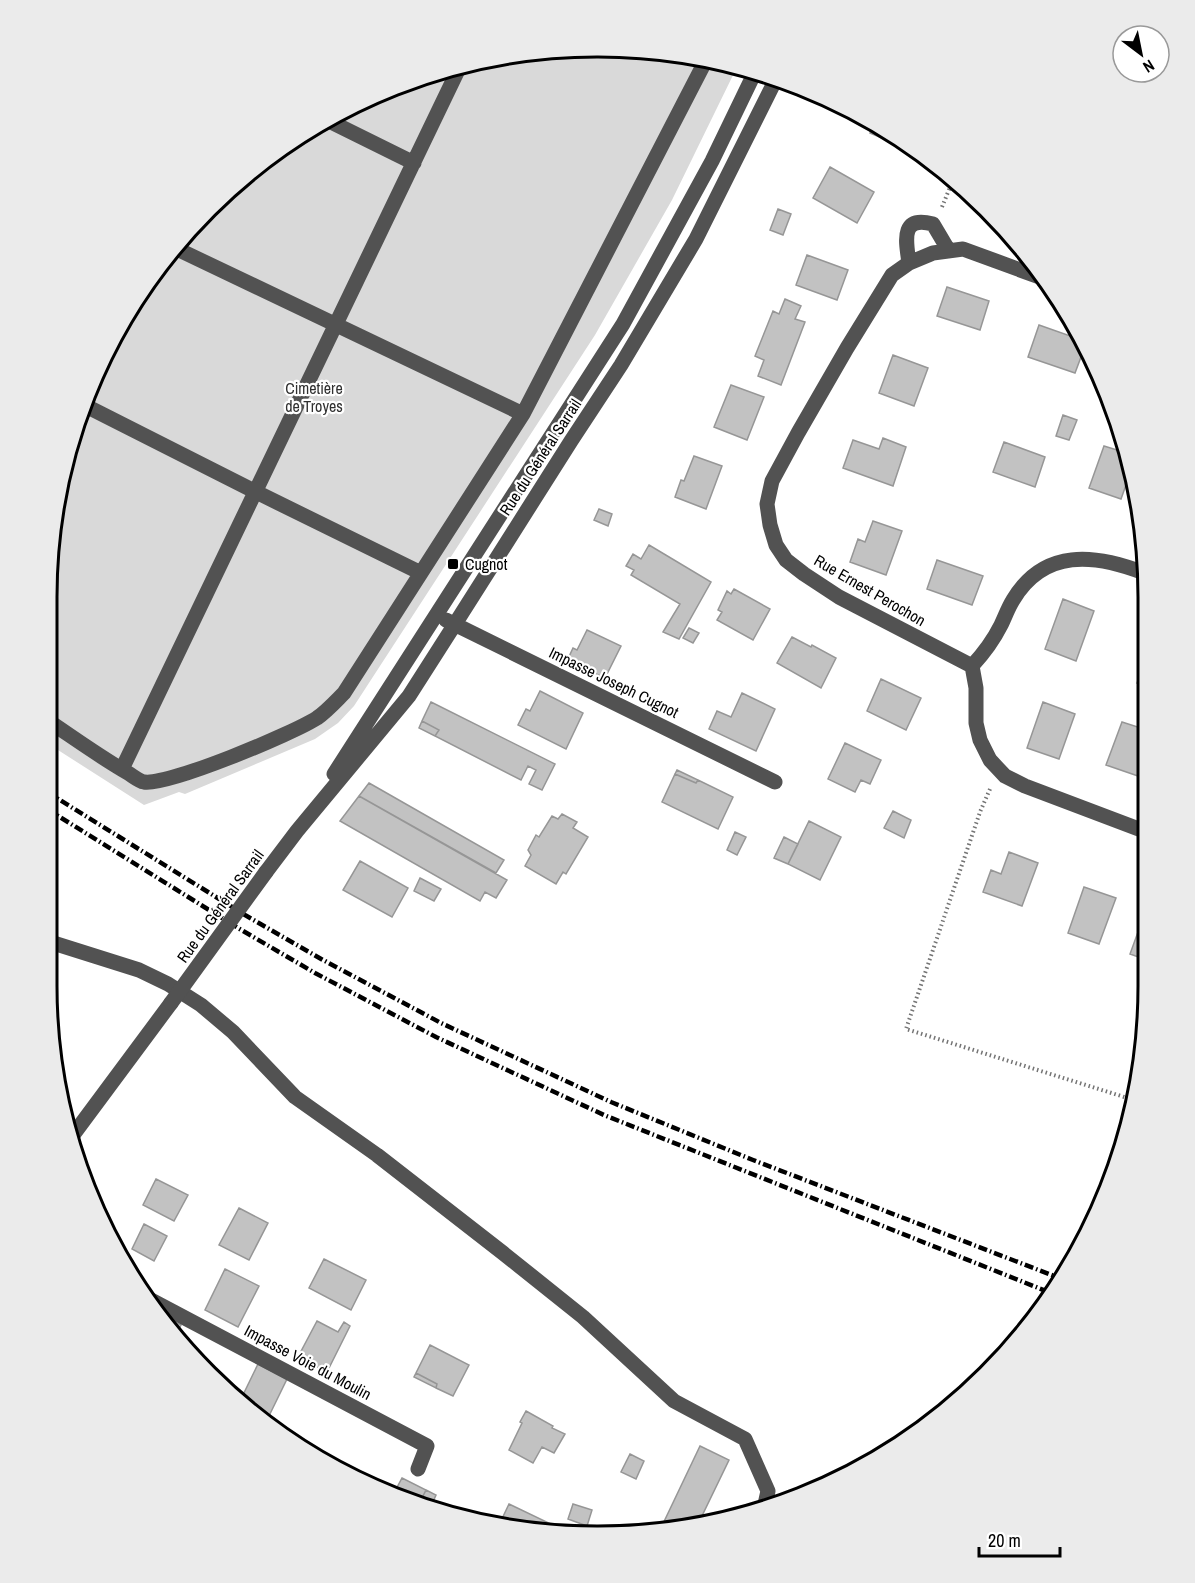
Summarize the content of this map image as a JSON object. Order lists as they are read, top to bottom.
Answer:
{
  "streets": {
    "street": [
      "Rue du Général Sarrail",
      "Rue Ernest Perochon",
      "Impasse Joseph Cugnot",
      "Impasse Voie du Moulin"
    ]
  },
  "crossings": [
    ["Rue du Général Sarrail", "Impasse Joseph Cugnot"]
  ],
  "parks": ["Cimetière de Troyes"],
  "places": {
    "transit": ["Cugnot"]
  },
  "scale_bar": "20 m",
  "north": "bottom right"
}
